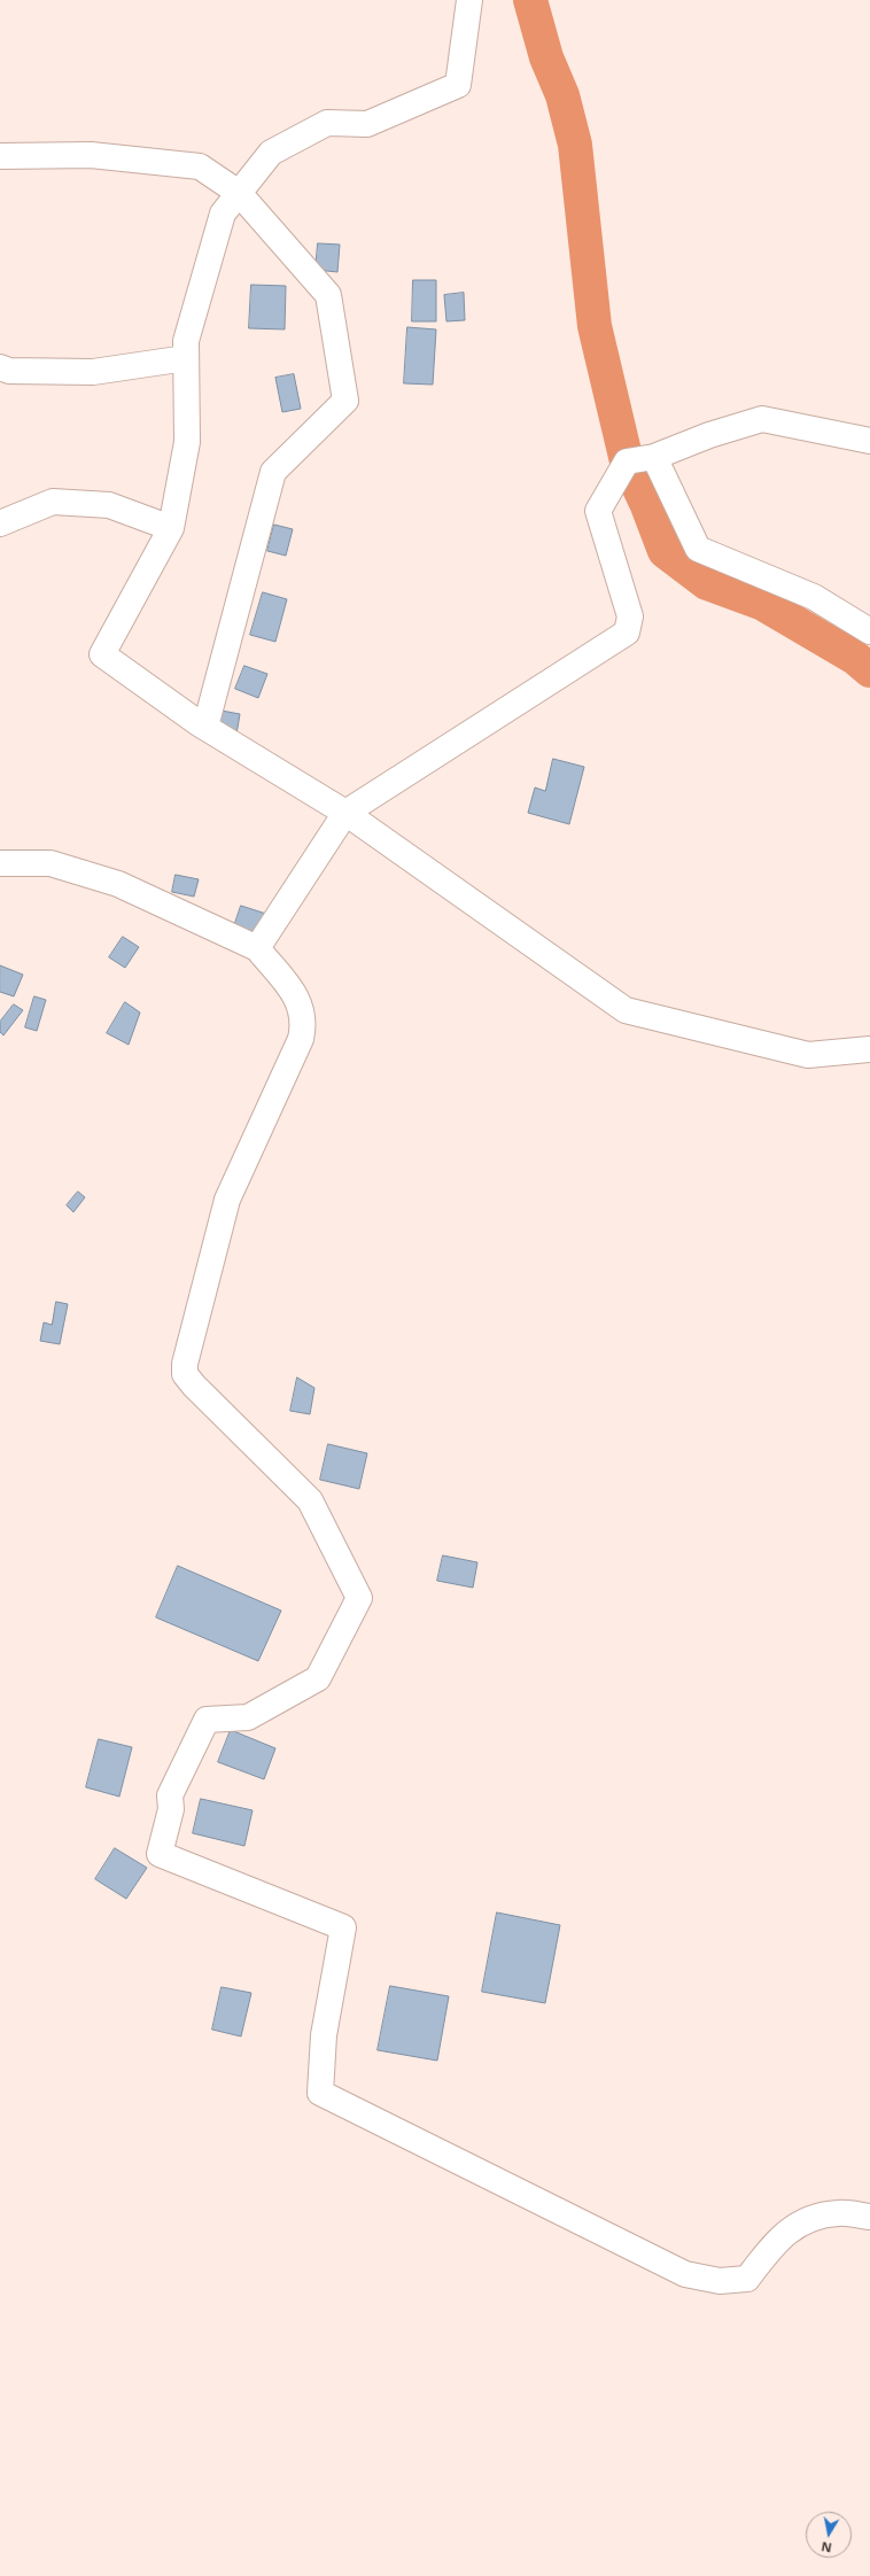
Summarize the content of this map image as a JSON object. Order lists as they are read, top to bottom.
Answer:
{
  "north": "bottom"
}
